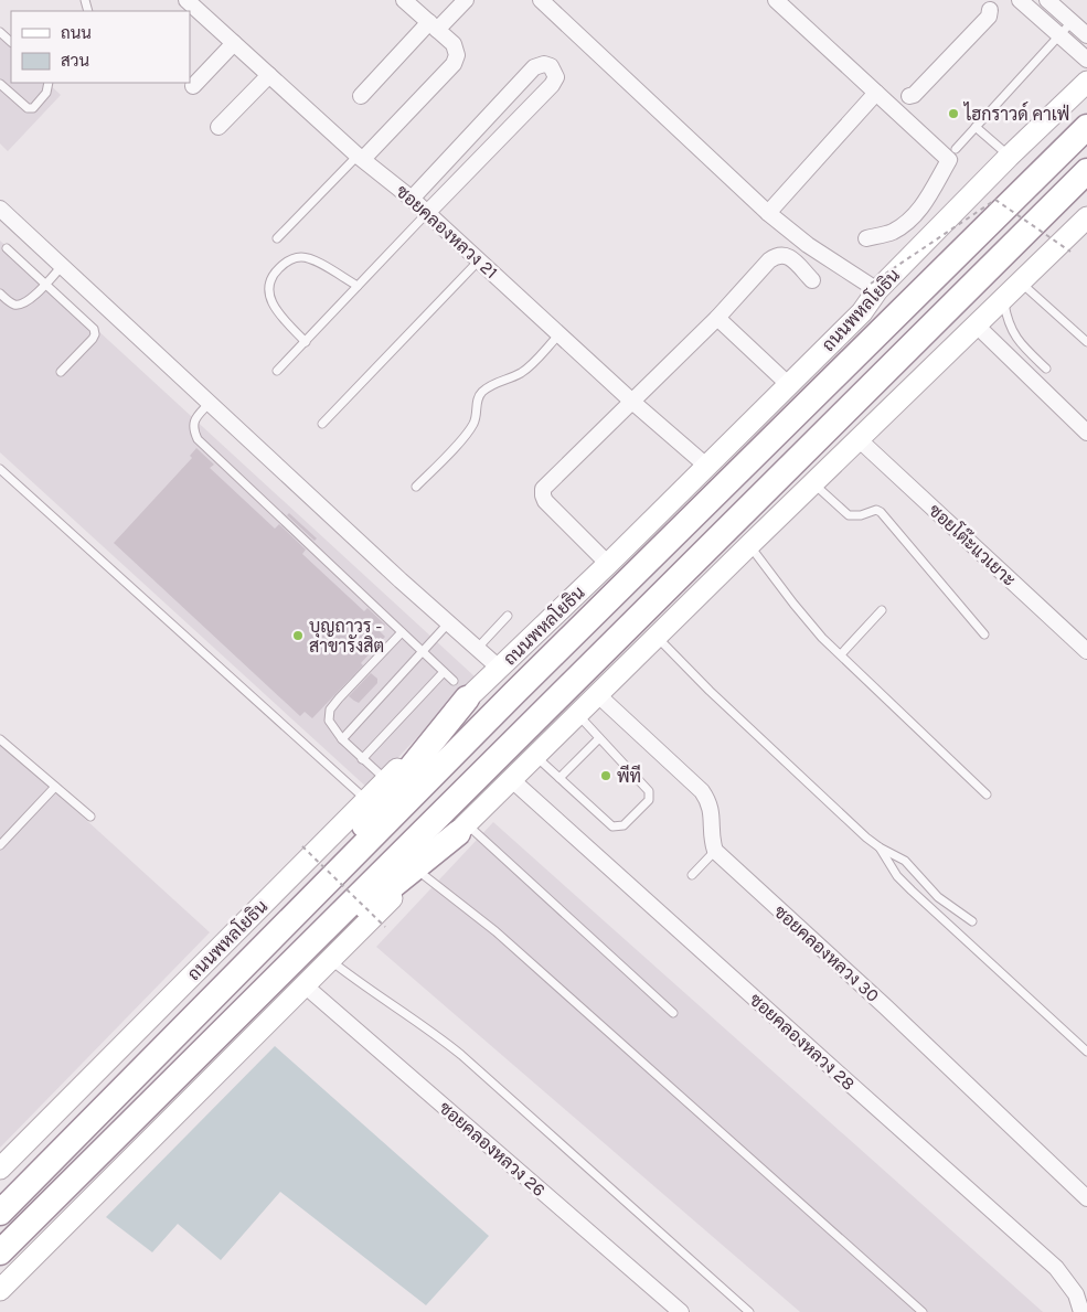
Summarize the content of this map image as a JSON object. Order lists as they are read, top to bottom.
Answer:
{
  "streets": {
    "highway": ["ถนนพหลโยธิน"],
    "street": [
      "ซอยคลองหลวง 21",
      "ซอยโต๊ะแวเยาะ",
      "ซอยคลองหลวง 30",
      "ซอยคลองหลวง 28",
      "ซอยคลองหลวง 26"
    ]
  },
  "crossings": [
    ["ซอยคลองหลวง 21", "ถนนพหลโยธิน"]
  ],
  "places": ["ไฮกราวด์ คาเฟ่", "บุญถาวร - สาขารังสิต", "พีที"],
  "legend": ["ถนน", "สวน"]
}
